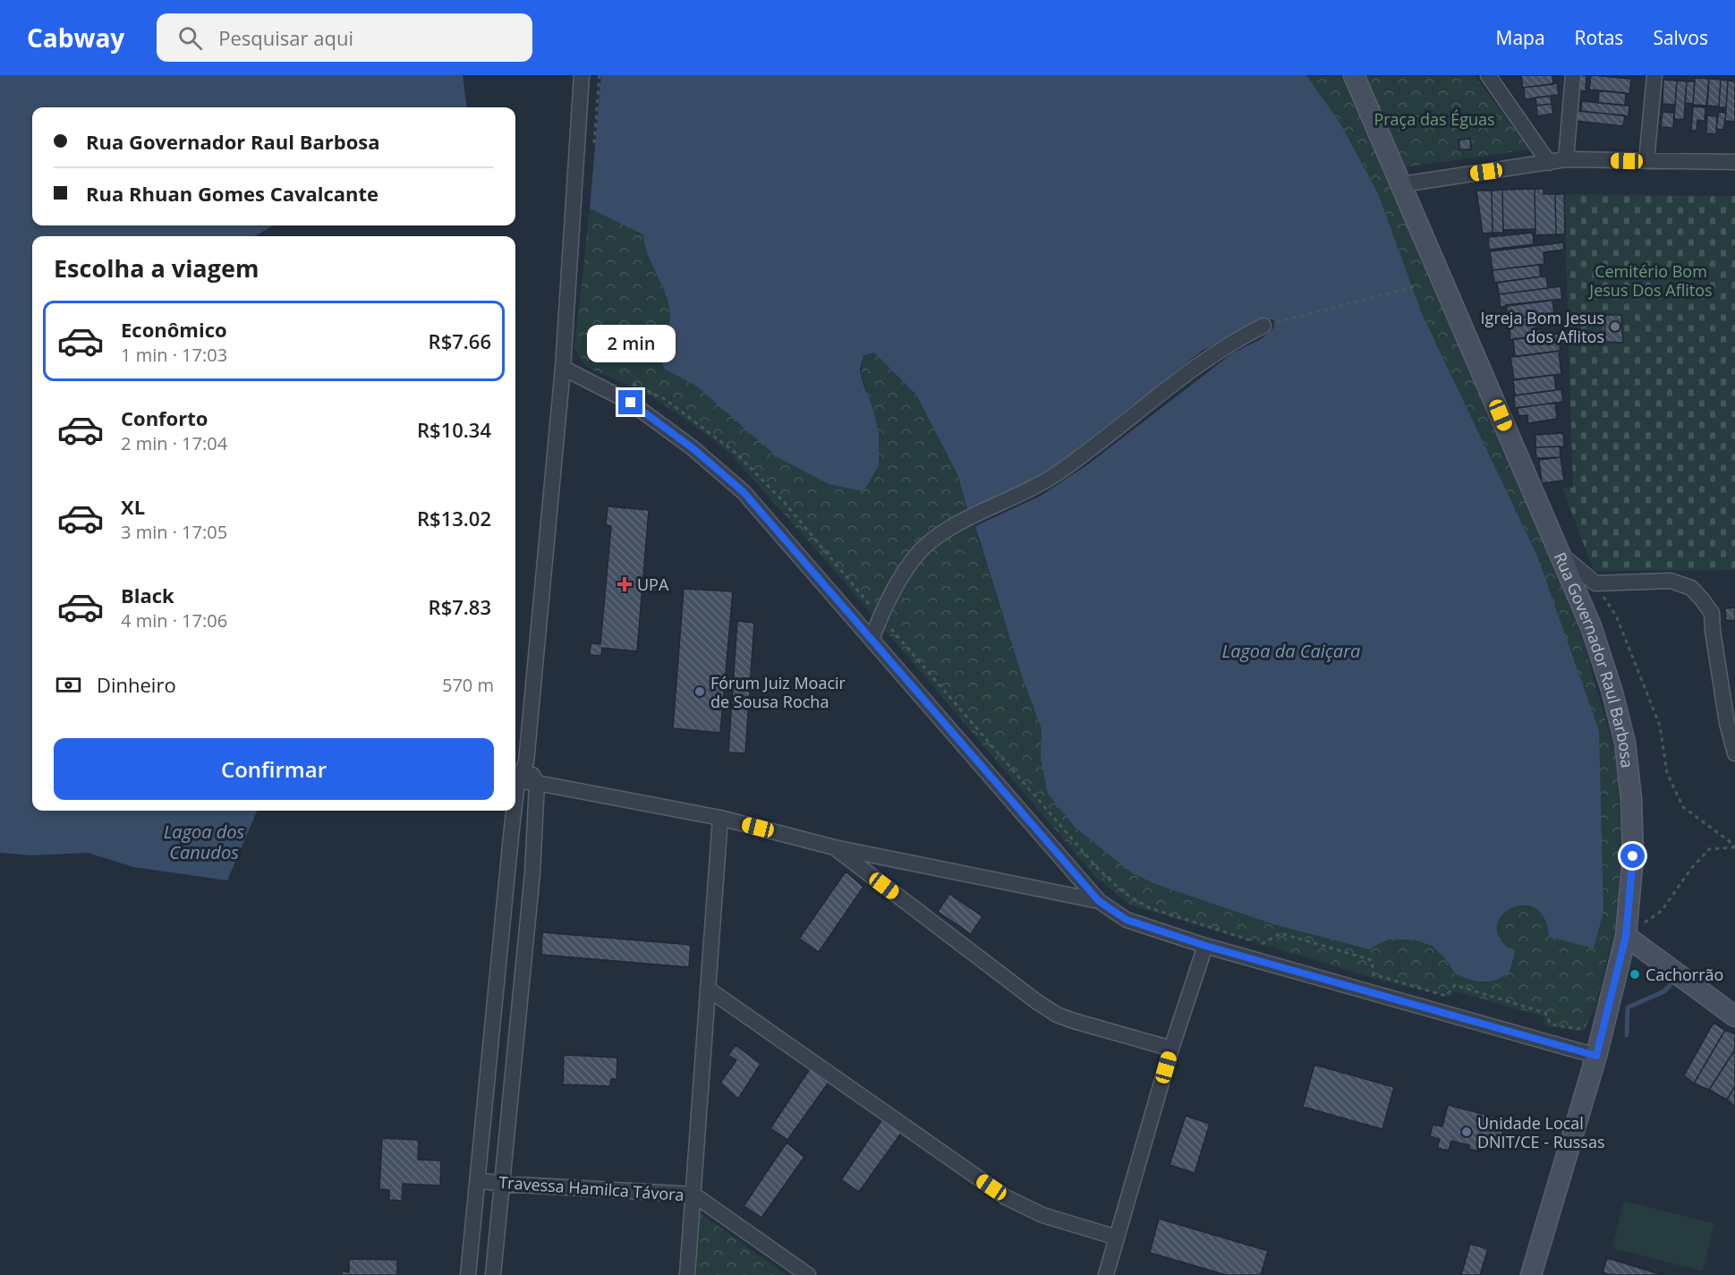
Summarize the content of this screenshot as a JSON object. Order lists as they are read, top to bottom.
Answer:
{
  "streets": {
    "street": ["Rua Governador Raul Barbosa", "Travessa Hamilca Távora"]
  },
  "water": ["Lagoa da Caiçara", "Lagoa dos Canudos"],
  "parks": ["Praça das Éguas", "Cemitério Bom Jesus Dos Aflitos"],
  "places": {
    "other": [
      "Igreja Bom Jesus dos Aflitos",
      "Fórum Juiz Moacir de Sousa Rocha",
      "Cachorrão",
      "Unidade Local DNIT/CE - Russas"
    ],
    "health": ["UPA"]
  },
  "page": {
    "header": "Cabway",
    "search": "Pesquisar aqui",
    "nav": ["Mapa", "Rotas", "Salvos"],
    "banner": ["Rua Governador Raul Barbosa", "Rua Rhuan Gomes Cavalcante"],
    "heading": "Escolha a viagem",
    "list": [
      {
        "name": "Econômico",
        "note": "1 min · 17:03",
        "value": "R$7.66"
      },
      {
        "name": "Conforto",
        "note": "2 min · 17:04",
        "value": "R$10.34"
      },
      {
        "name": "XL",
        "note": "3 min · 17:05",
        "value": "R$13.02"
      },
      {
        "name": "Black",
        "note": "4 min · 17:06",
        "value": "R$7.83"
      }
    ],
    "bubble": "2 min",
    "pay": ["Dinheiro", "570 m"],
    "buttons": "Confirmar"
  }
}
